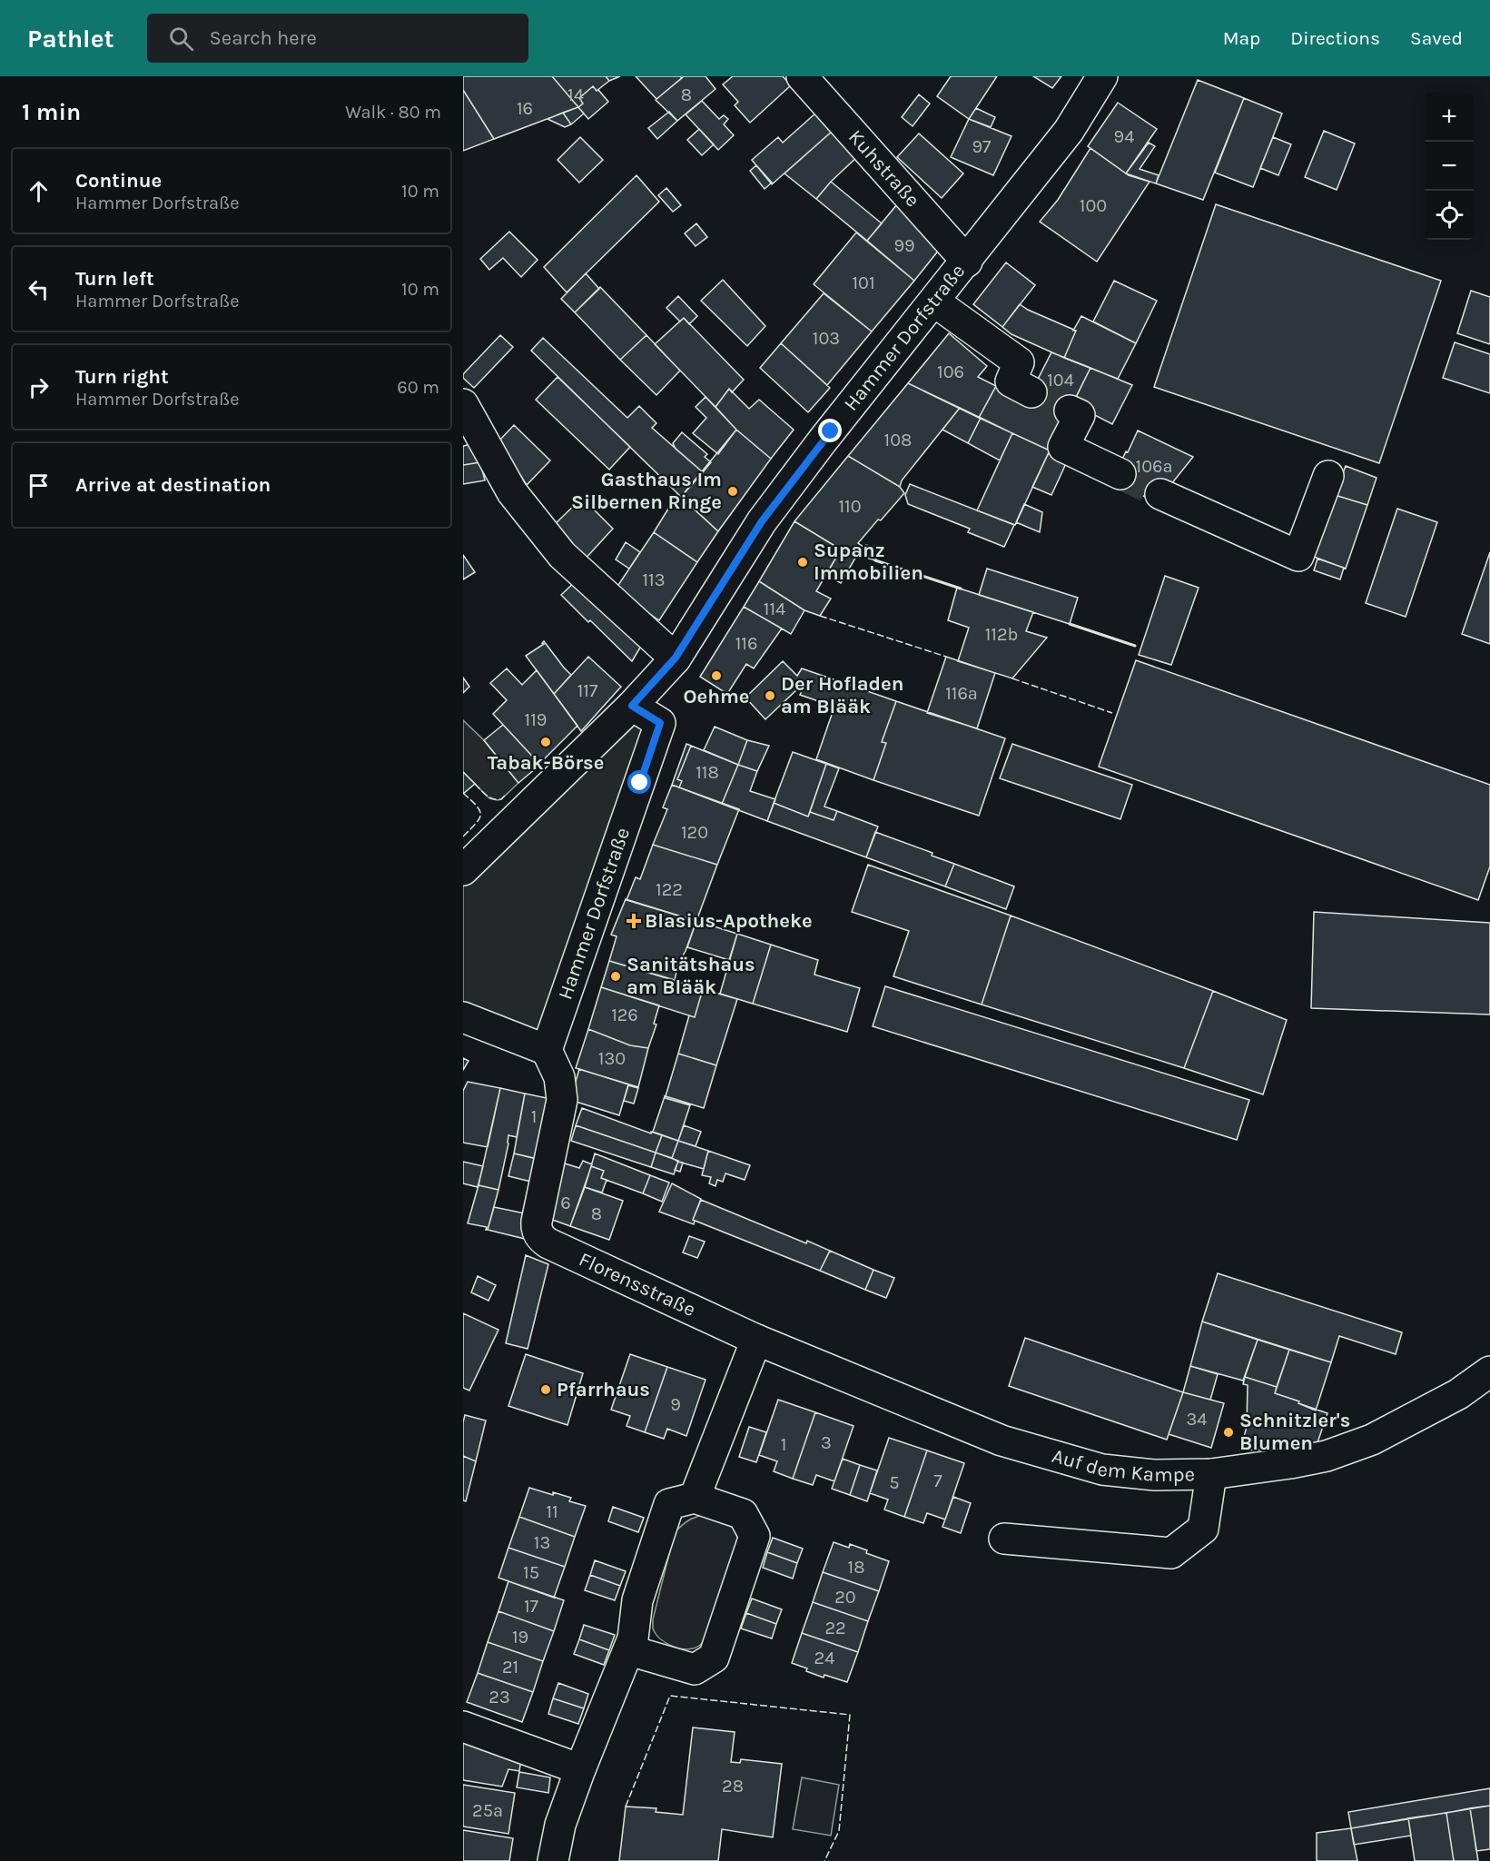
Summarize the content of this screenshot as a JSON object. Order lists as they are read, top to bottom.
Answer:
{
  "streets": {
    "street": [
      "Kuhstraße",
      "Hammer Dorfstraße",
      "Florensstraße",
      "Auf dem Kampe"
    ]
  },
  "crossings": [
    ["Kuhstraße", "Hammer Dorfstraße"],
    ["Hammer Dorfstraße", "Florensstraße"],
    ["Florensstraße", "Auf dem Kampe"]
  ],
  "places": {
    "other": [
      "Gasthaus Im Silbernen Ringe",
      "Supanz Immobilien",
      "Oehme",
      "Der Hofladen am Blääk",
      "Tabak-Börse",
      "Sanitätshaus am Blääk",
      "Pfarrhaus",
      "Schnitzler's Blumen"
    ],
    "health": ["Blasius-Apotheke"]
  },
  "house_numbers": [
    "14",
    "8",
    "16",
    "94",
    "97",
    "100",
    "99",
    "101",
    "103",
    "106",
    "104",
    "108",
    "106a",
    "110",
    "113",
    "114",
    "112b",
    "116",
    "117",
    "116a",
    "119",
    "118",
    "120",
    "122",
    "126",
    "130",
    "1",
    "6",
    "8",
    "9",
    "34",
    "3",
    "1",
    "7",
    "5",
    "11",
    "13",
    "18",
    "15",
    "20",
    "17",
    "22",
    "19",
    "24",
    "21",
    "23",
    "28",
    "25a"
  ],
  "page": {
    "header": "Pathlet",
    "search": "Search here",
    "nav": ["Map", "Directions", "Saved"],
    "heading": ["1 min", "Walk · 80 m"],
    "map_buttons": ["+", "−"],
    "list": [
      ["Continue", "Hammer Dorfstraße", "10 m"],
      ["Turn left", "Hammer Dorfstraße", "10 m"],
      ["Turn right", "Hammer Dorfstraße", "60 m"],
      "Arrive at destination"
    ]
  }
}
